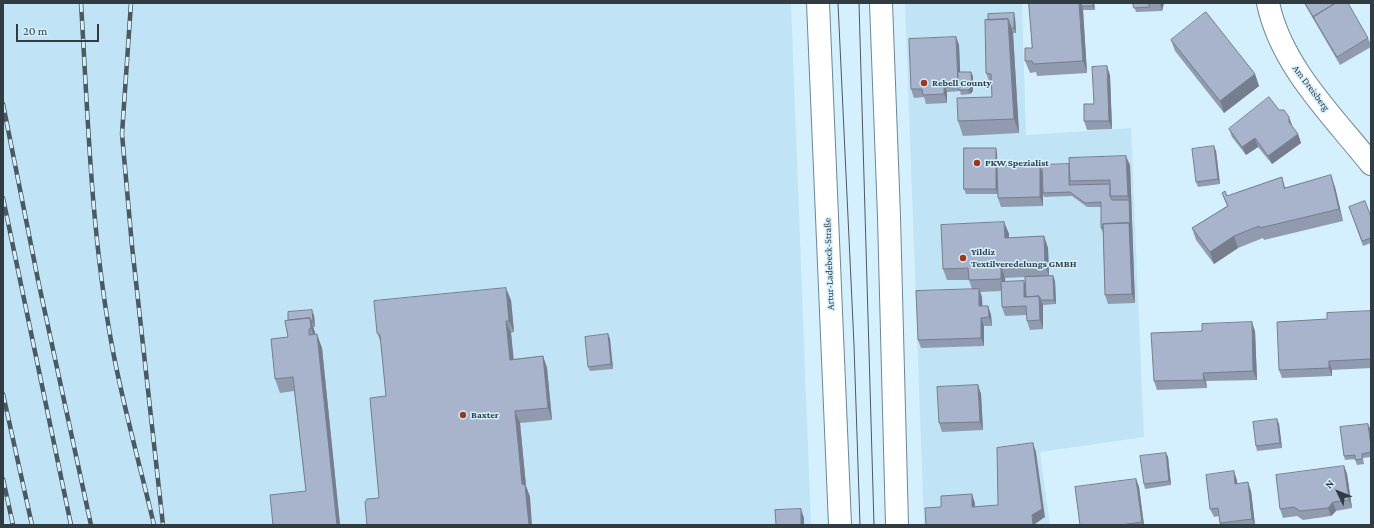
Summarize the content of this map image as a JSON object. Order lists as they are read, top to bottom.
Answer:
{
  "streets": {
    "street": ["Am Dreisberg", "Artur-Ladebeck-Straße"]
  },
  "places": [
    "Rebell County",
    "PKW Spezialist",
    "Yildiz Textilveredelungs GMBH",
    "Baxter"
  ],
  "scale_bar": "20 m",
  "north": "top left"
}
